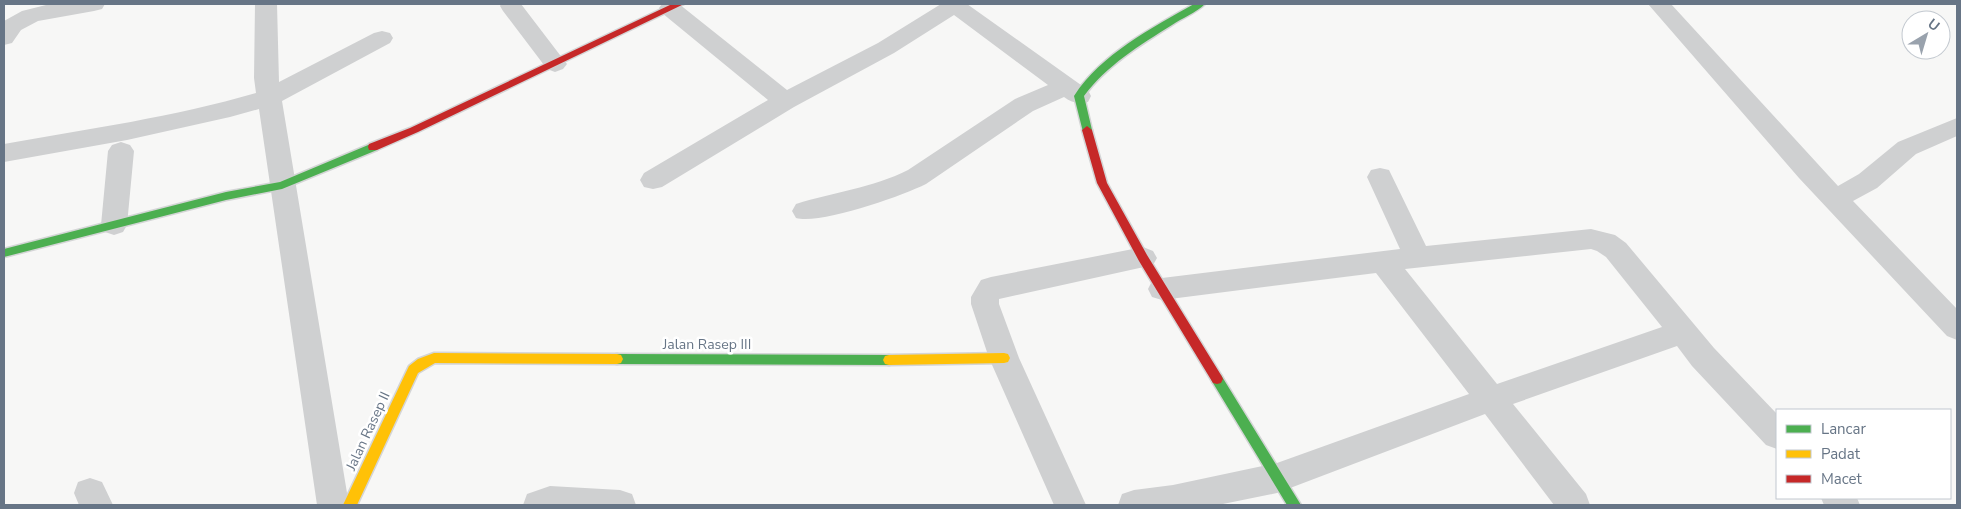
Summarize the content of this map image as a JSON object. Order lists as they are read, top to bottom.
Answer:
{
  "streets": {
    "street": ["Jalan Rasep III", "Jalan Rasep II"]
  },
  "crossings": [
    ["Jalan Rasep III", "Jalan Rasep II"]
  ],
  "legend": ["Lancar", "Padat", "Macet"],
  "north": "top right"
}
